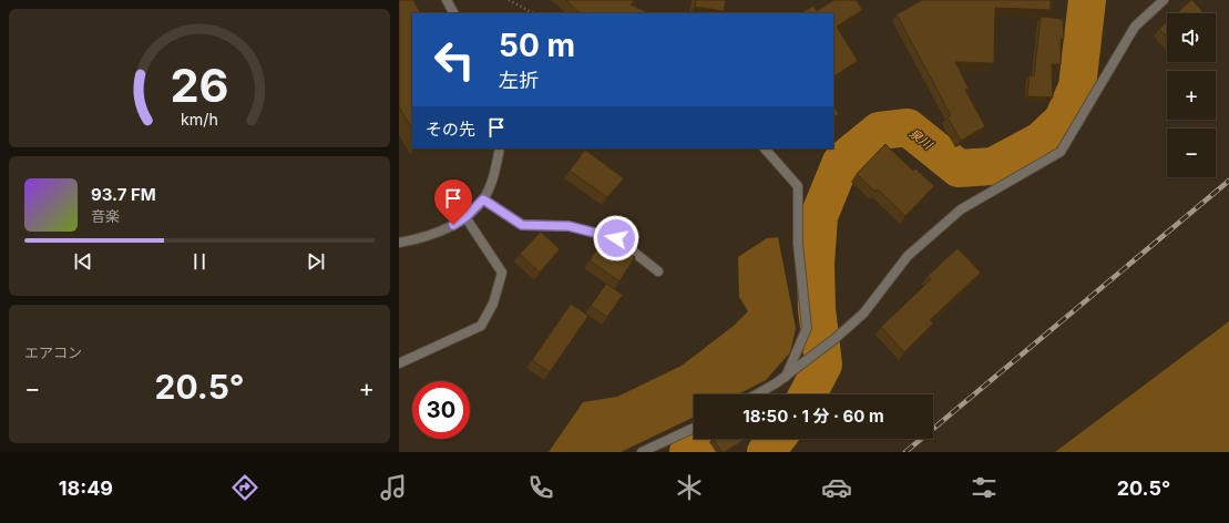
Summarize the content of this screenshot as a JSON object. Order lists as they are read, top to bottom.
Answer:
{
  "water": ["泉川"],
  "page": {
    "map_buttons": ["+", "−"],
    "turn": ["50 m", "左折"],
    "then": "その先",
    "song": ["93.7 FM", "音楽"],
    "tile": "エアコン",
    "heat": ["−", "20.5°", "+"],
    "limit": "30",
    "trip": "18:50 · 1 分 · 60 m",
    "tabs": ["18:49", "20.5°"],
    "gauge": ["26", "km/h"]
  }
}
